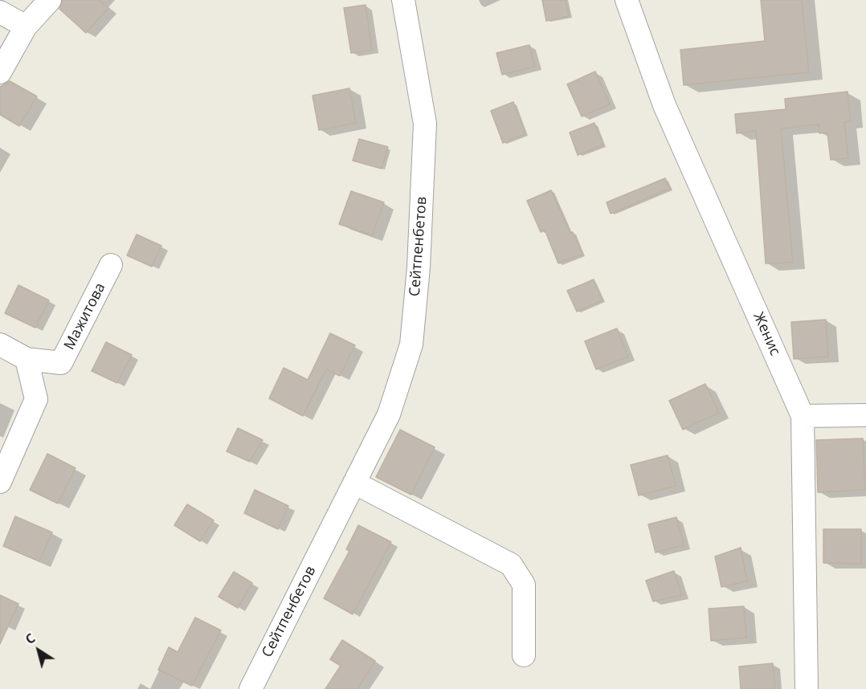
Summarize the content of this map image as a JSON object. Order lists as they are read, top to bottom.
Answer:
{
  "streets": {
    "street": ["Сейтпенбетов", "Мажитова", "Женис"]
  },
  "north": "top left"
}
